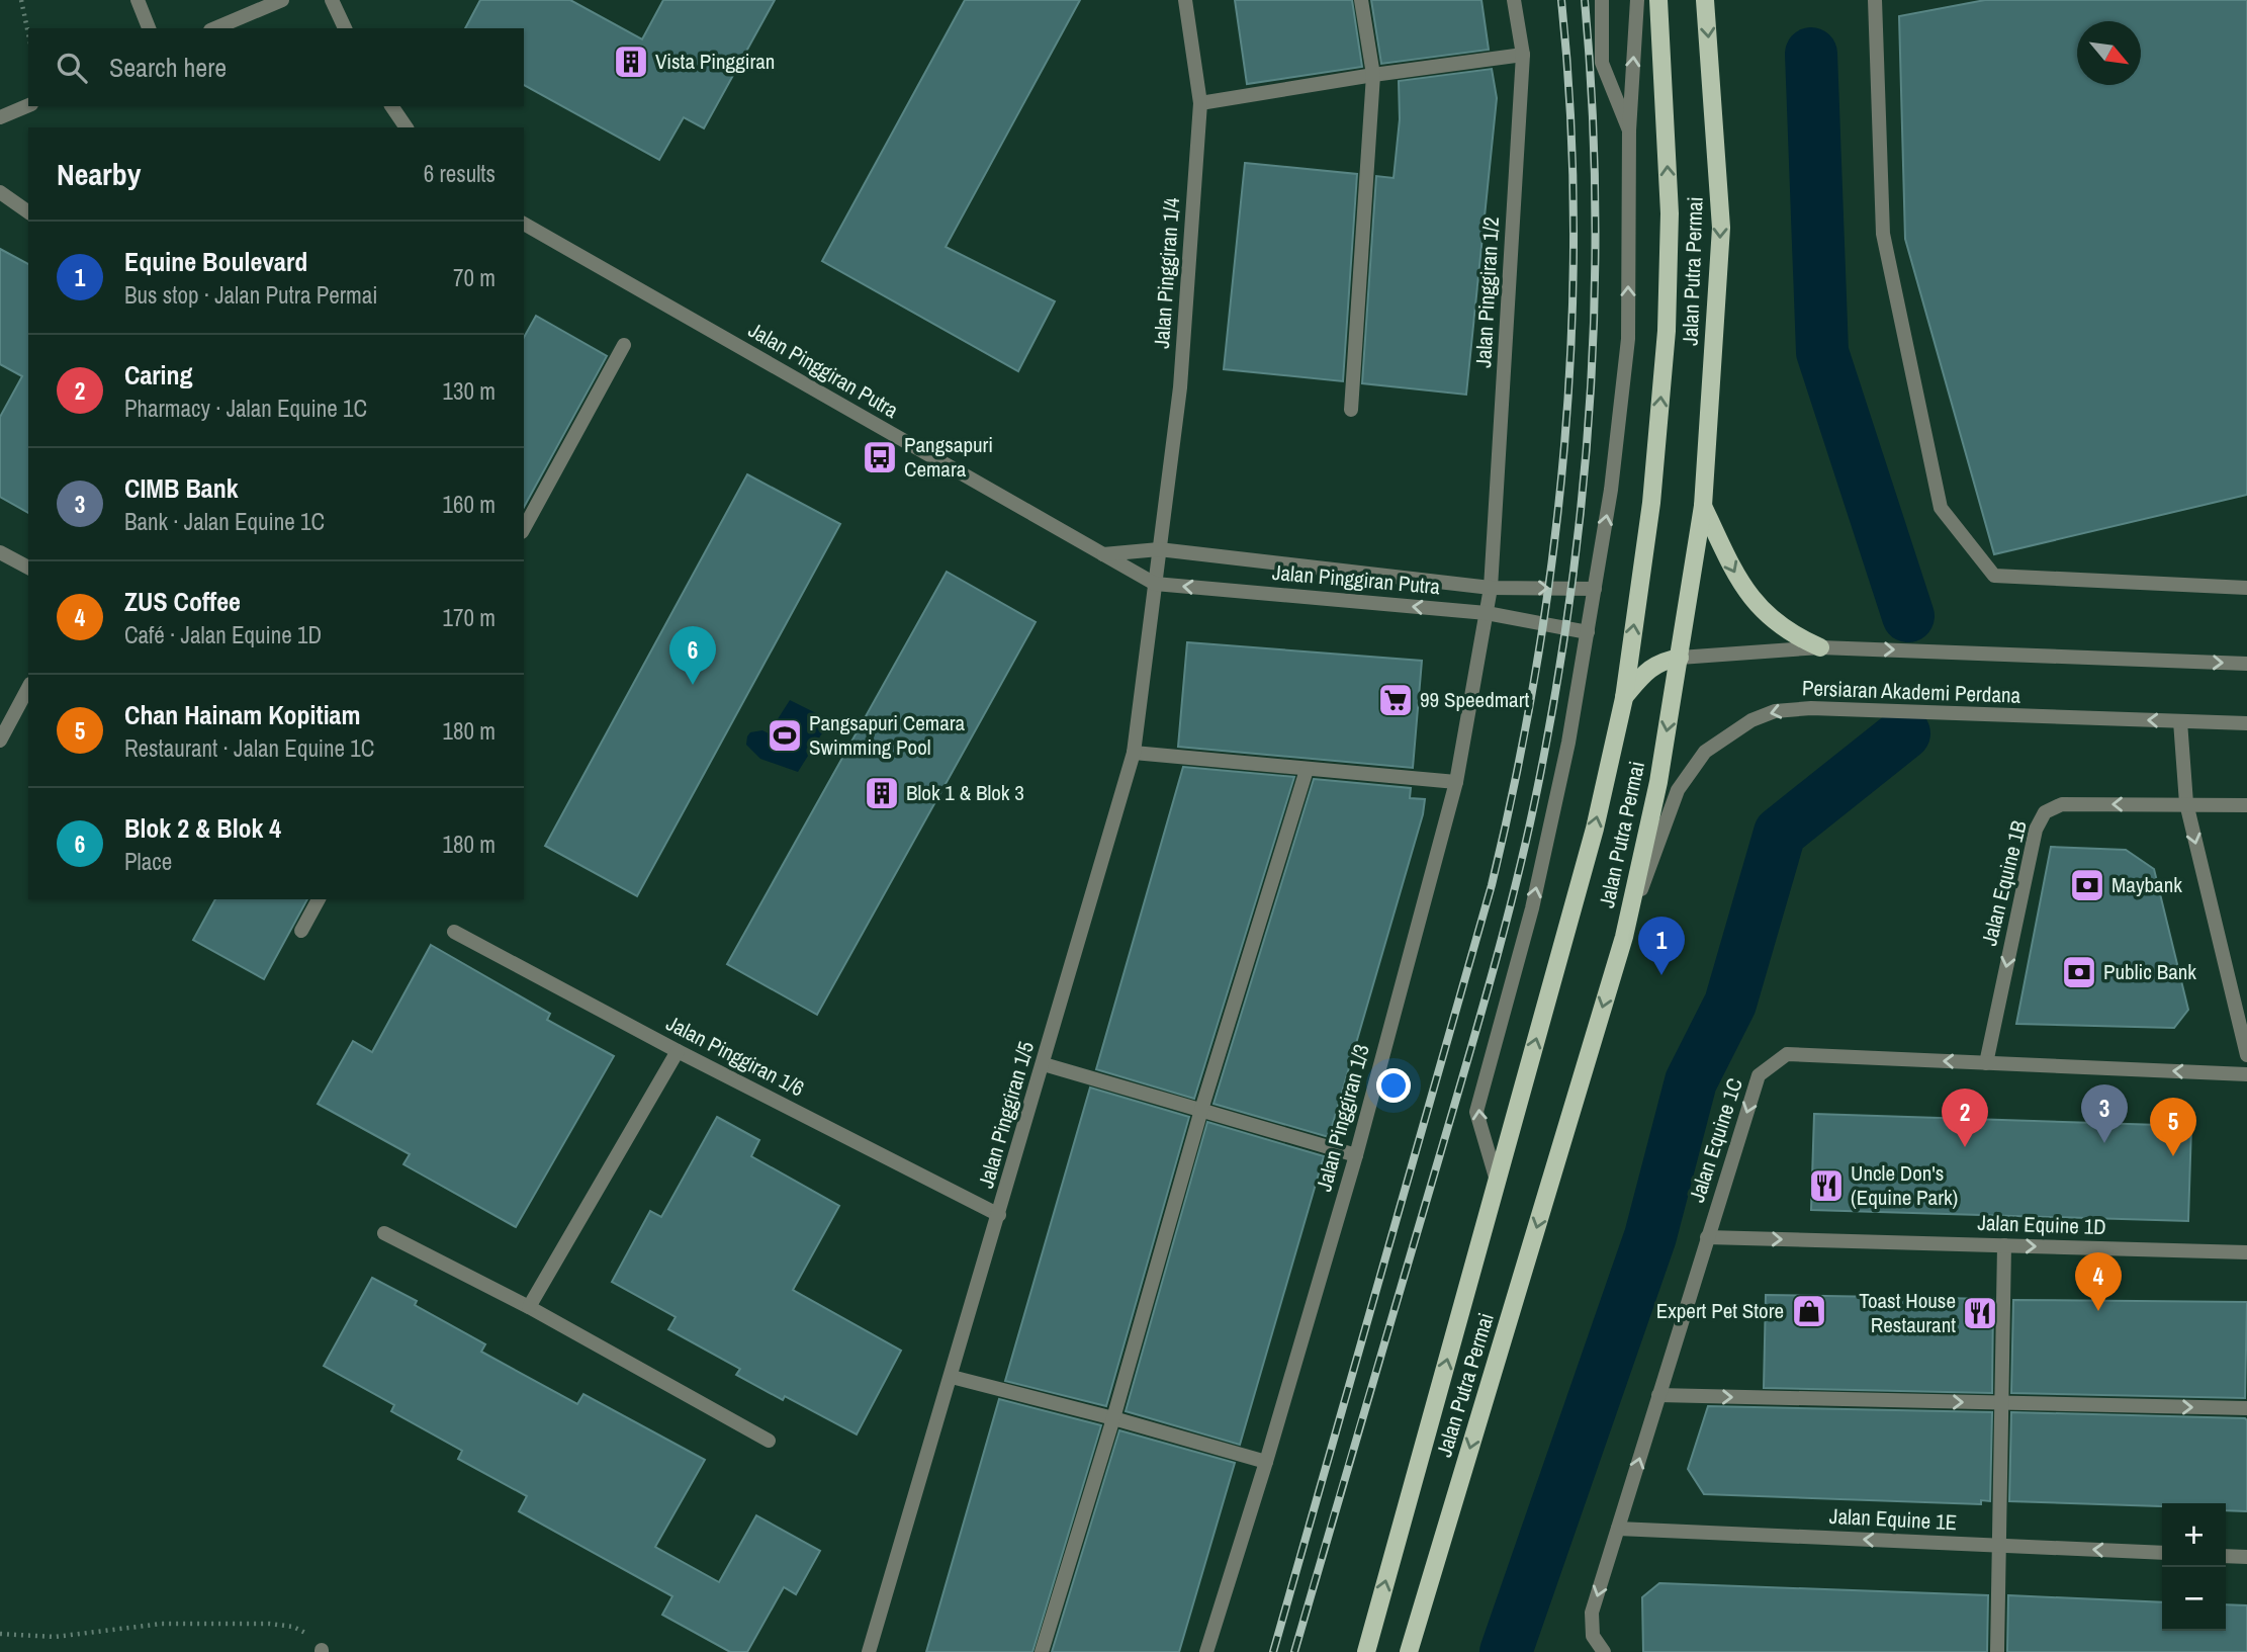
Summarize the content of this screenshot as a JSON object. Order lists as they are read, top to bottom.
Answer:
{
  "streets": {
    "main road": ["Jalan Putra Permai"],
    "street": [
      "Jalan Pinggiran 1/4",
      "Jalan Pinggiran 1/2",
      "Jalan Pinggiran Putra",
      "Persiaran Akademi Perdana",
      "Jalan Equine 1B",
      "Jalan Pinggiran 1/6",
      "Jalan Pinggiran 1/5",
      "Jalan Pinggiran 1/3",
      "Jalan Equine 1C",
      "Jalan Equine 1D",
      "Jalan Equine 1E"
    ]
  },
  "crossings": [
    ["Jalan Putra Permai", "Persiaran Akademi Perdana"],
    ["Jalan Pinggiran 1/4", "Jalan Pinggiran Putra"],
    ["Jalan Pinggiran 1/4", "Jalan Pinggiran 1/5"],
    ["Jalan Pinggiran 1/2", "Jalan Pinggiran Putra"],
    ["Jalan Pinggiran 1/2", "Jalan Pinggiran 1/3"],
    ["Jalan Pinggiran Putra", "Jalan Pinggiran 1/5"],
    ["Jalan Pinggiran Putra", "Jalan Pinggiran 1/3"],
    ["Jalan Equine 1B", "Jalan Equine 1C"],
    ["Jalan Pinggiran 1/6", "Jalan Pinggiran 1/5"],
    ["Jalan Equine 1C", "Jalan Equine 1D"],
    ["Jalan Equine 1C", "Jalan Equine 1E"]
  ],
  "one_way": ["Jalan Equine 1B", "Jalan Equine 1D", "Jalan Equine 1E"],
  "places": {
    "building": ["Vista Pinggiran", "Blok 1 & Blok 3"],
    "bus stop": ["Pangsapuri Cemara"],
    "supermarket": ["99 Speedmart"],
    "sports": ["Pangsapuri Cemara Swimming Pool"],
    "bank": ["Maybank", "Public Bank"],
    "restaurant": ["Uncle Don's (Equine Park)", "Toast House Restaurant"],
    "shop": ["Expert Pet Store"]
  },
  "north": "bottom right",
  "page": {
    "search": "Search here",
    "heading": ["Nearby", "6 results"],
    "list": [
      {
        "mark": "1",
        "name": "Equine Boulevard",
        "note": "Bus stop · Jalan Putra Permai",
        "value": "70 m"
      },
      {
        "mark": "2",
        "name": "Caring",
        "note": "Pharmacy · Jalan Equine 1C",
        "value": "130 m"
      },
      {
        "mark": "3",
        "name": "CIMB Bank",
        "note": "Bank · Jalan Equine 1C",
        "value": "160 m"
      },
      {
        "mark": "4",
        "name": "ZUS Coffee",
        "note": "Café · Jalan Equine 1D",
        "value": "170 m"
      },
      {
        "mark": "5",
        "name": "Chan Hainam Kopitiam",
        "note": "Restaurant · Jalan Equine 1C",
        "value": "180 m"
      },
      {
        "mark": "6",
        "name": "Blok 2 & Blok 4",
        "note": "Place",
        "value": "180 m"
      }
    ],
    "pins": [
      "6",
      "1",
      "3",
      "2",
      "5",
      "4"
    ],
    "map_buttons": ["+", "−"]
  }
}
